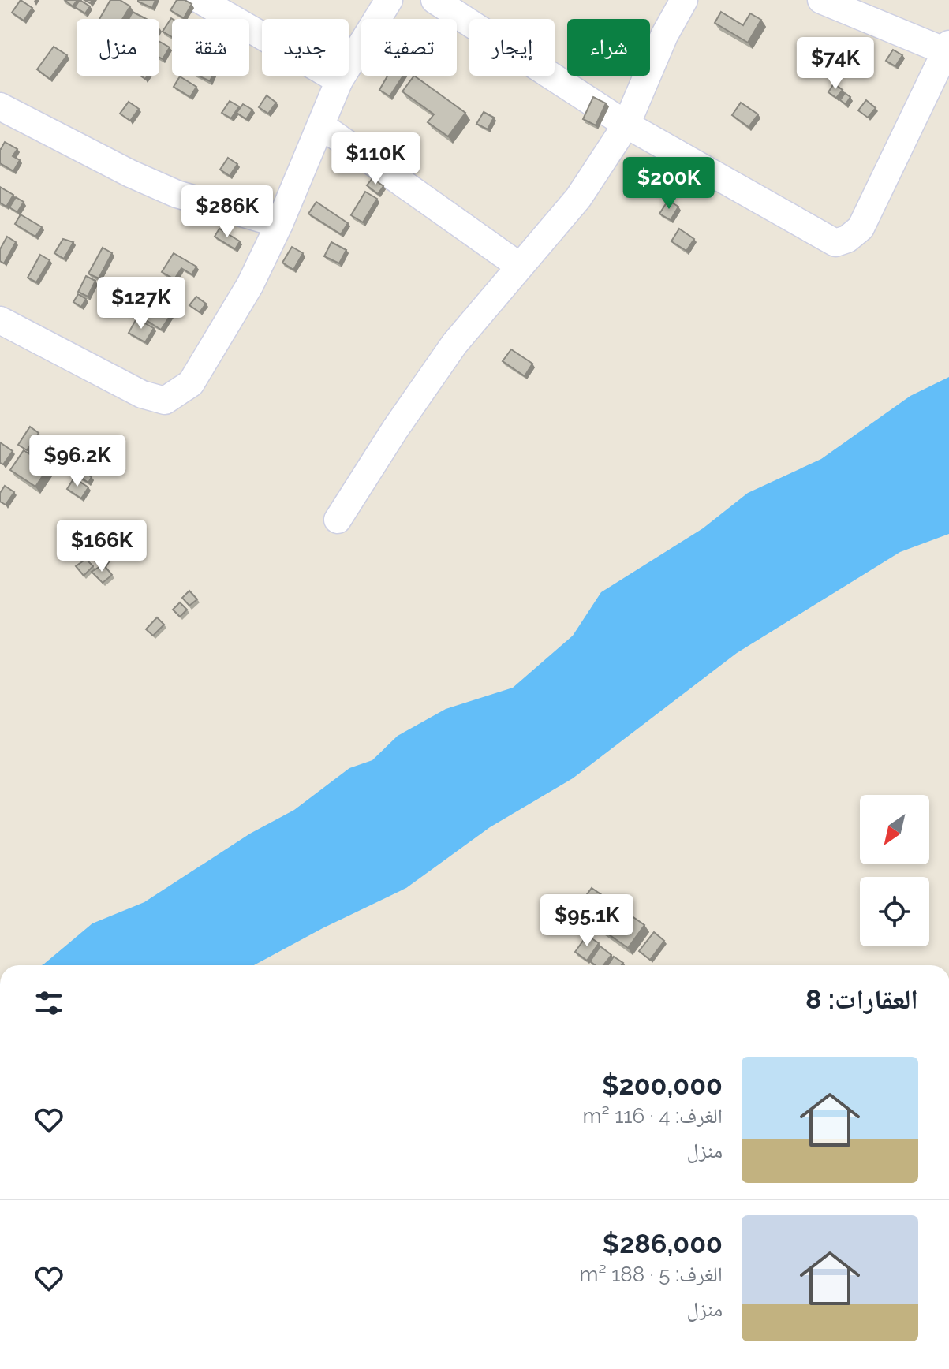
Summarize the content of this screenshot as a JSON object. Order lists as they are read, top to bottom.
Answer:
{
  "north": "bottom left",
  "page": {
    "chip": [
      "شراء",
      "إيجار",
      "تصفية",
      "جديد",
      "شقة",
      "منزل"
    ],
    "price": [
      "$74K",
      "$110K",
      "$200K",
      "$286K",
      "$127K",
      "$96.2K",
      "$166K",
      "$95.1K"
    ],
    "heading": "العقارات: 8",
    "list": [
      {
        "name": "$200,000",
        "note": "الغرف: 4 · 116 m² · منزل"
      },
      {
        "name": "$286,000",
        "note": "الغرف: 5 · 188 m² · منزل"
      }
    ]
  }
}
